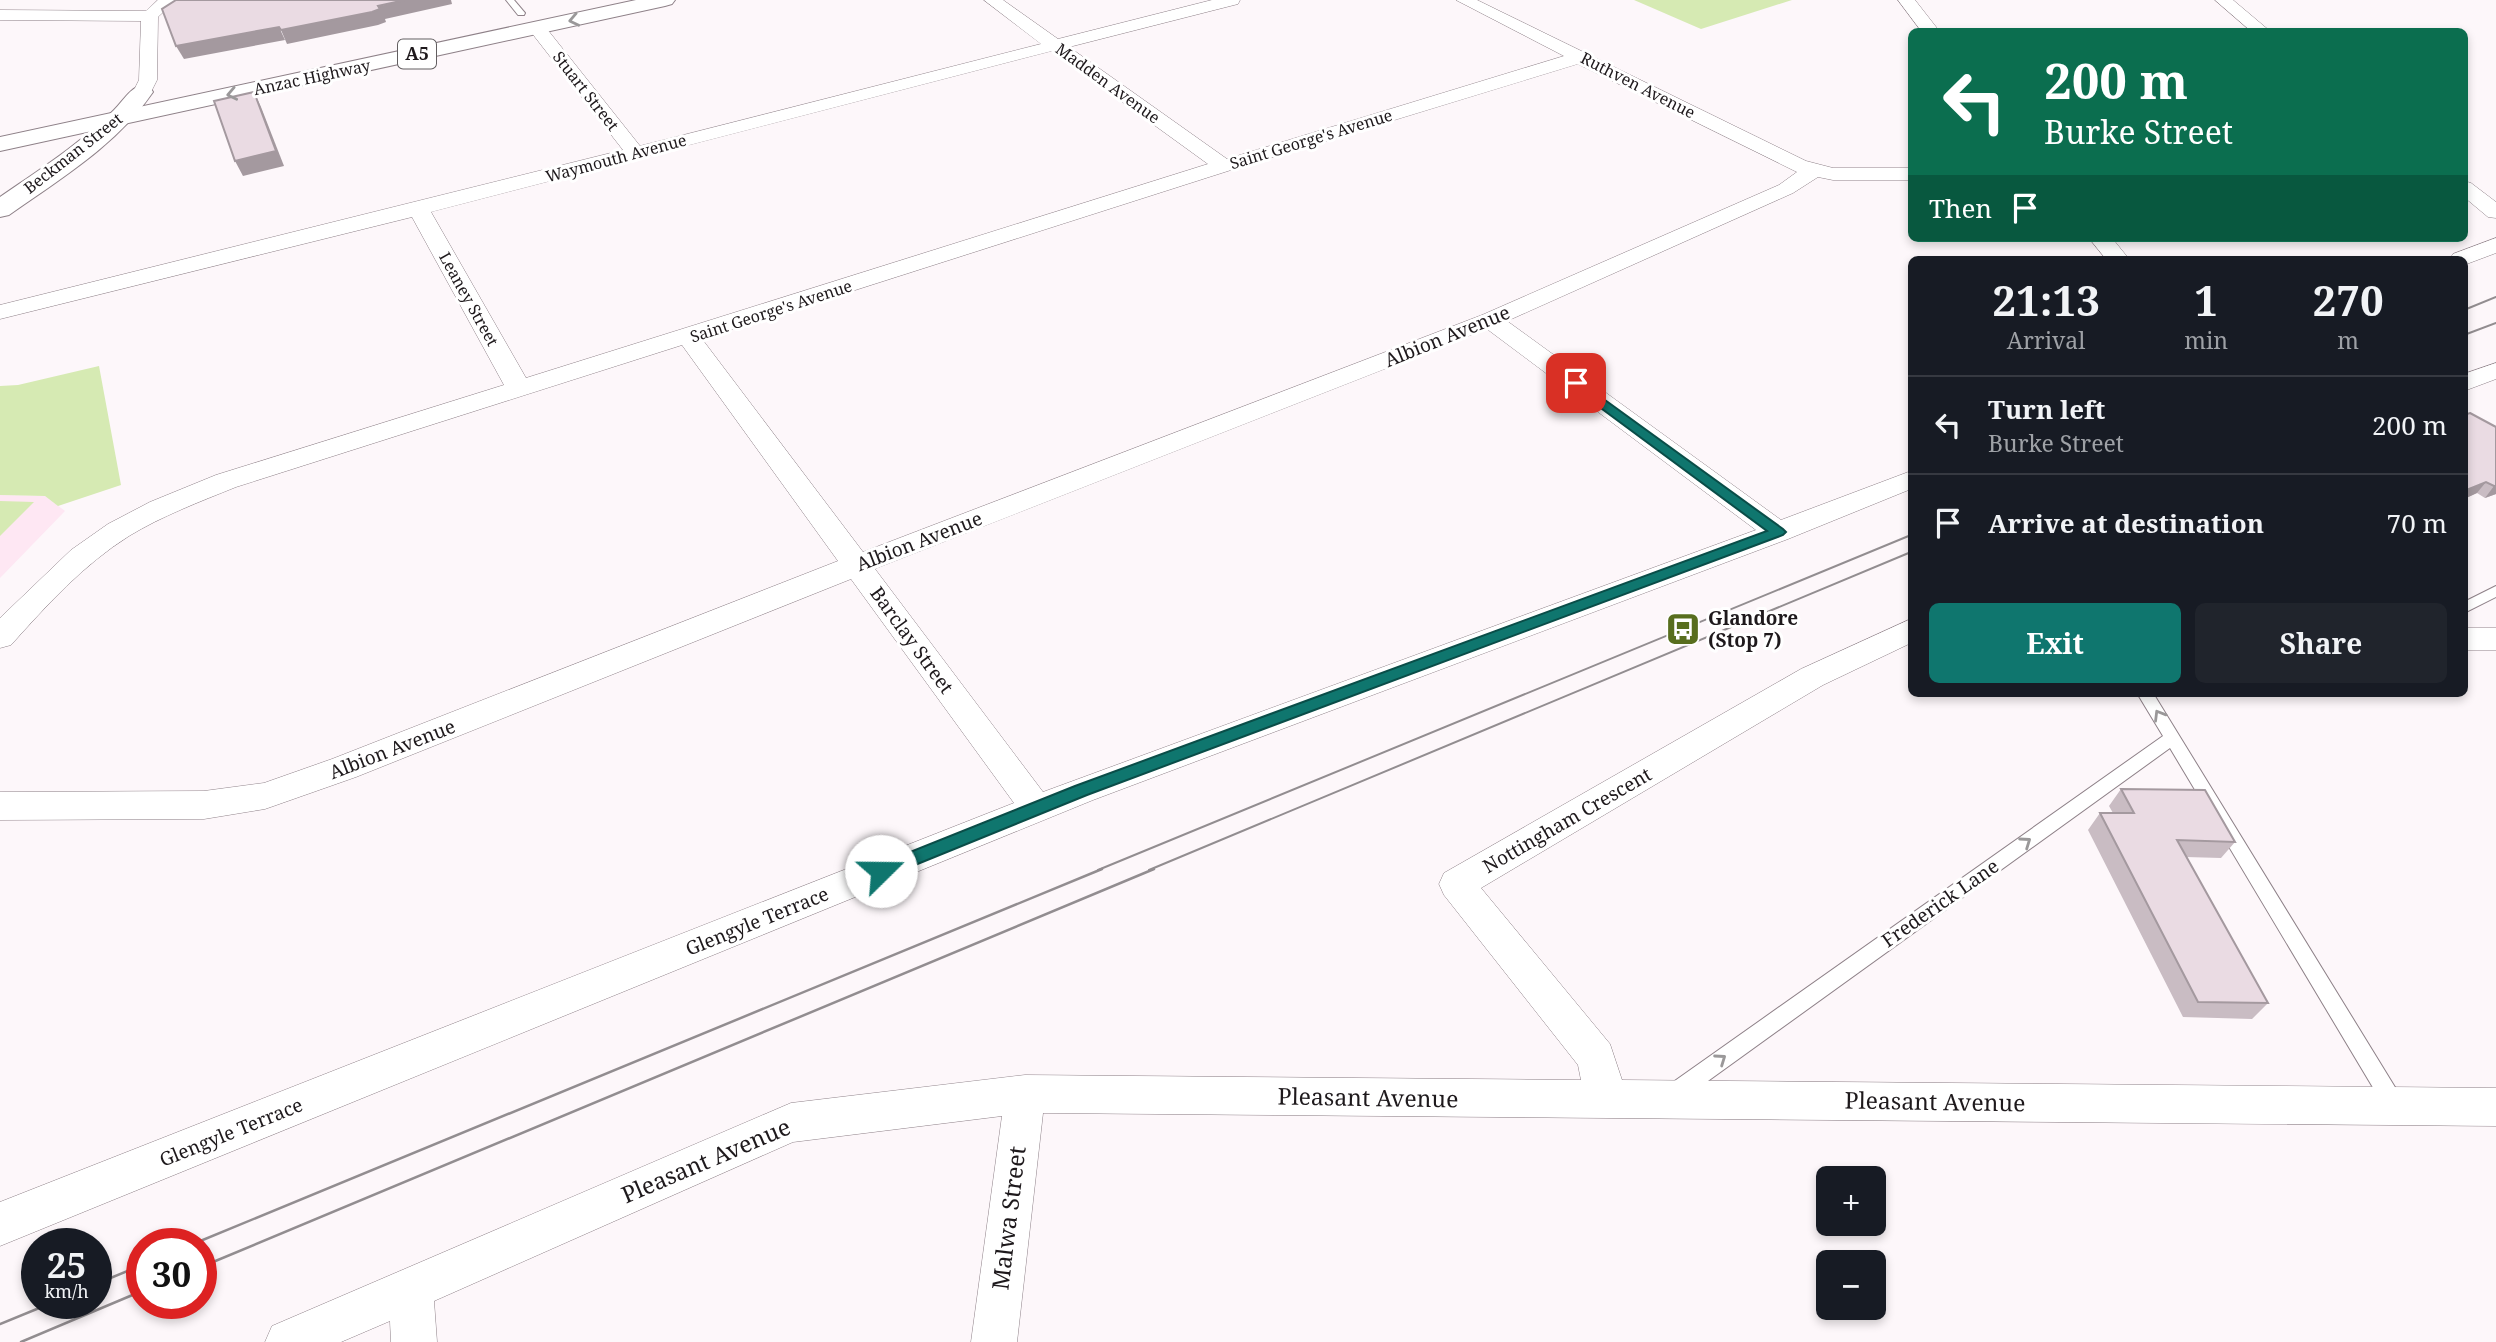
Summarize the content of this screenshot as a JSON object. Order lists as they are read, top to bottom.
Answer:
{
  "streets": {
    "main road": ["A5", "Anzac Highway", "Beckman Street"],
    "street": [
      "Madden Avenue",
      "Ruthven Avenue",
      "Stuart Street",
      "Saint George's Avenue",
      "Waymouth Avenue",
      "Leaney Street",
      "Albion Avenue",
      "Barclay Street",
      "Nottingham Crescent",
      "Glengyle Terrace",
      "Pleasant Avenue",
      "Malwa Street"
    ],
    "lane": ["Frederick Lane"]
  },
  "crossings": [
    ["Anzac Highway", "Stuart Street"],
    ["Anzac Highway", "Beckman Street"],
    ["Madden Avenue", "Saint George's Avenue"],
    ["Madden Avenue", "Waymouth Avenue"],
    ["Ruthven Avenue", "Saint George's Avenue"],
    ["Ruthven Avenue", "Albion Avenue"],
    ["Stuart Street", "Waymouth Avenue"],
    ["Saint George's Avenue", "Leaney Street"],
    ["Saint George's Avenue", "Barclay Street"],
    ["Waymouth Avenue", "Leaney Street"],
    ["Albion Avenue", "Barclay Street"],
    ["Barclay Street", "Glengyle Terrace"],
    ["Nottingham Crescent", "Pleasant Avenue"],
    ["Frederick Lane", "Pleasant Avenue"],
    ["Pleasant Avenue", "Malwa Street"]
  ],
  "one_way": ["Frederick Lane"],
  "places": {
    "bus stop": ["Glandore (Stop 7)"]
  },
  "page": {
    "turn": ["200 m", "Burke Street"],
    "then": "Then",
    "eta": [
      "21:13",
      "Arrival",
      "1",
      "min",
      "270",
      "m"
    ],
    "list": [
      {
        "name": "Turn left",
        "note": "Burke Street",
        "value": "200 m"
      },
      {
        "name": "Arrive at destination",
        "value": "70 m"
      }
    ],
    "buttons": ["Exit", "Share"],
    "map_buttons": ["+", "−"],
    "speed": "25 km/h",
    "limit": "30"
  }
}
